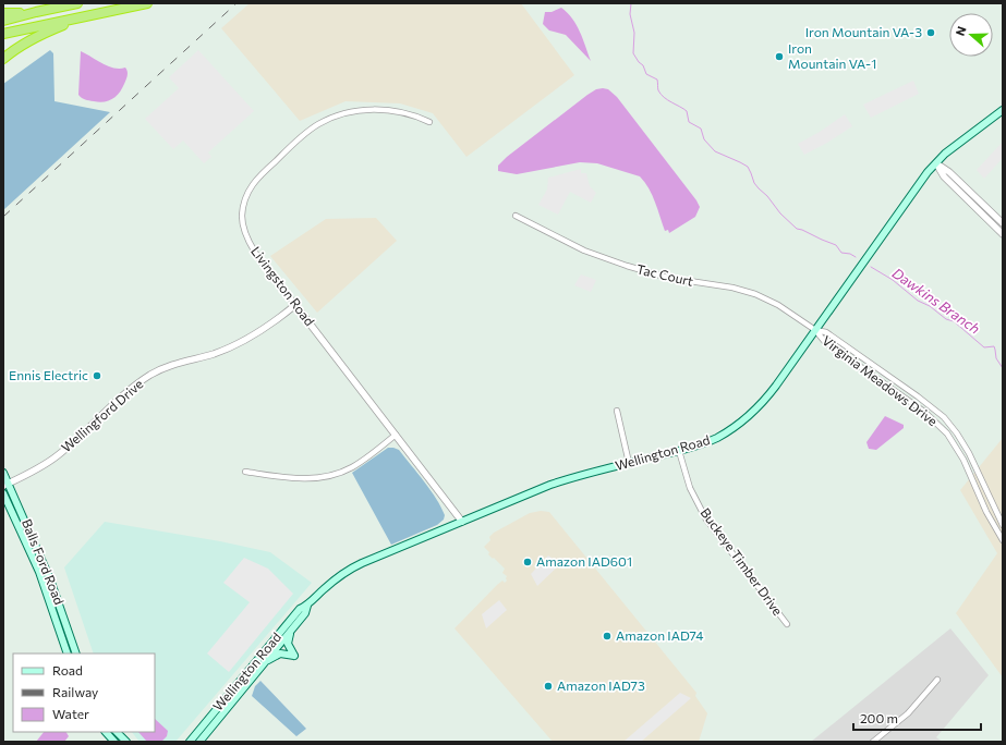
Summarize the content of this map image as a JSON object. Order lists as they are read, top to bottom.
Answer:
{
  "streets": {
    "main road": ["Wellington Road", "Balls Ford Road"],
    "street": [
      "Tac Court",
      "Livingston Road",
      "Virginia Meadows Drive",
      "Wellingford Drive",
      "Buckeye Timber Drive"
    ]
  },
  "crossings": [
    ["Tac Court", "Virginia Meadows Drive"],
    ["Tac Court", "Wellington Road"],
    ["Livingston Road", "Wellingford Drive"],
    ["Livingston Road", "Wellington Road"],
    ["Virginia Meadows Drive", "Wellington Road"],
    ["Wellingford Drive", "Balls Ford Road"],
    ["Wellington Road", "Buckeye Timber Drive"]
  ],
  "water": ["Dawkins Branch"],
  "places": [
    "Iron Mountain VA-3",
    "Iron Mountain VA-1",
    "Ennis Electric",
    "Amazon IAD601",
    "Amazon IAD74",
    "Amazon IAD73"
  ],
  "legend": ["Road", "Railway", "Water"],
  "scale_bar": "200 m",
  "north": "left"
}
